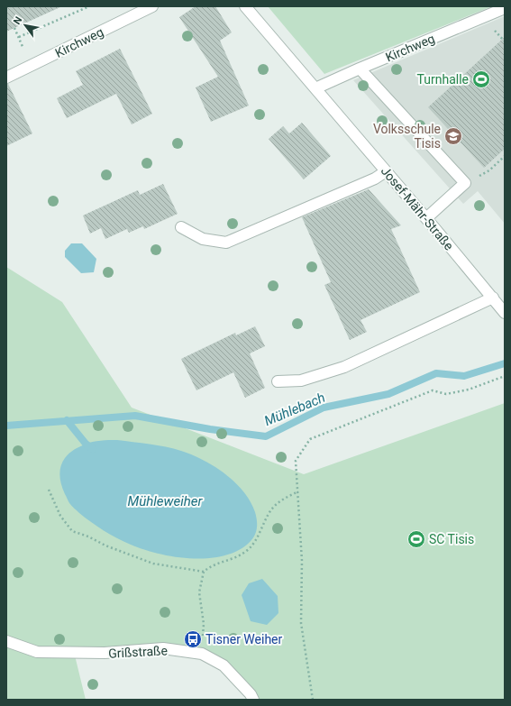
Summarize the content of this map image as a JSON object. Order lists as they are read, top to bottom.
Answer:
{
  "streets": {
    "street": ["Kirchweg", "Josef-Mähr-Straße", "Grißstraße"]
  },
  "crossings": [
    ["Kirchweg", "Josef-Mähr-Straße"]
  ],
  "water": ["Mühlebach", "Mühleweiher"],
  "places": {
    "sports": ["Turnhalle", "SC Tisis"],
    "school or university": ["Volksschule Tisis"],
    "bus stop": ["Tisner Weiher"]
  },
  "north": "top left"
}
